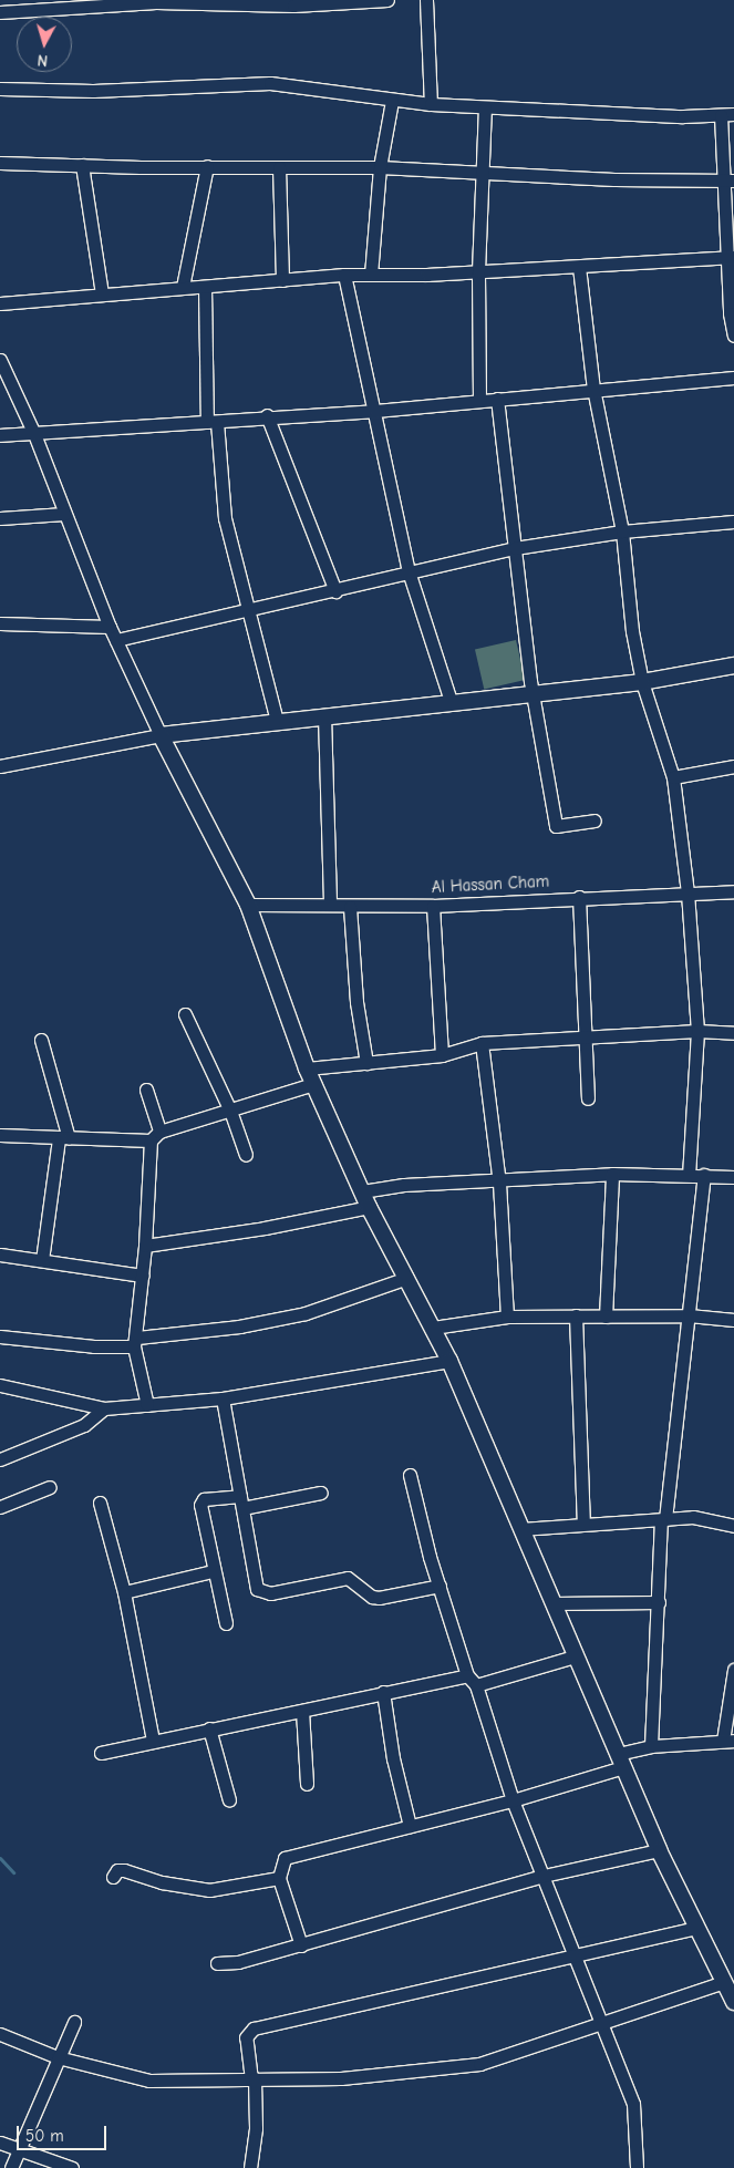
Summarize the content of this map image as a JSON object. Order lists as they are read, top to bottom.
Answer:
{
  "streets": {
    "street": ["Al Hassan Cham"]
  },
  "scale_bar": "50 m",
  "north": "bottom"
}
